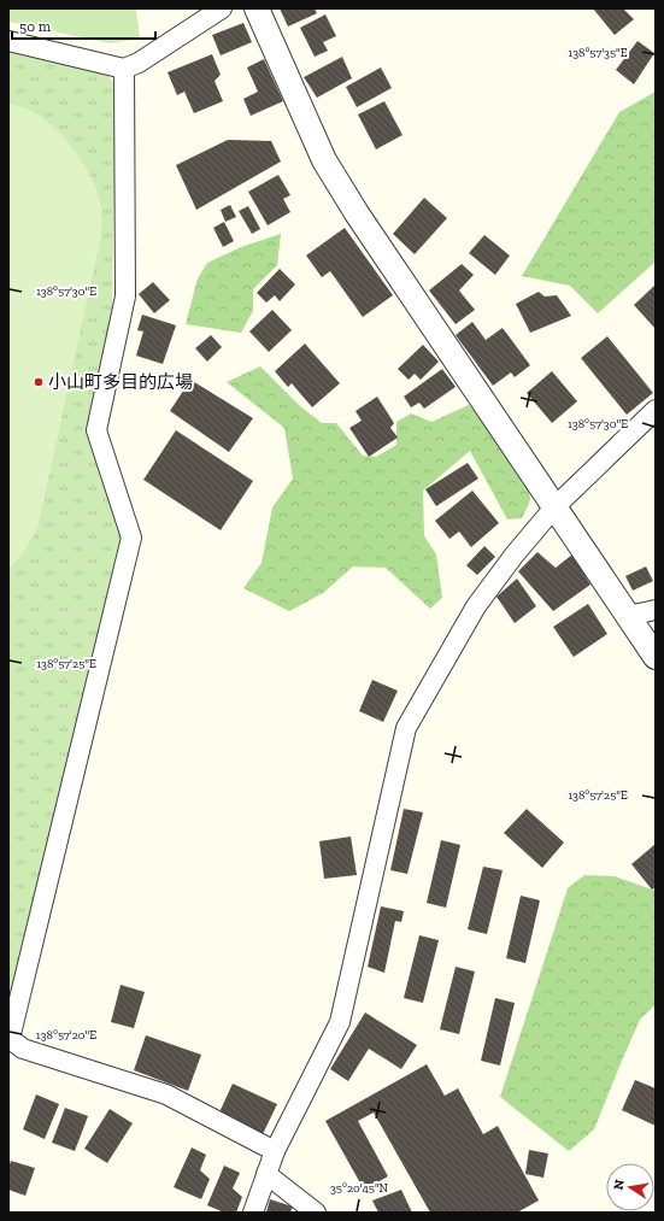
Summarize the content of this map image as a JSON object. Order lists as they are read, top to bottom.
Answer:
{
  "places": ["小山町多目的広場"],
  "scale_bar": "50 m",
  "north": "left",
  "coordinates": [
    "138°57'35\"E",
    "138°57'30\"E",
    "138°57'25\"E",
    "138°57'20\"E",
    "35°20'45\"N"
  ]
}
